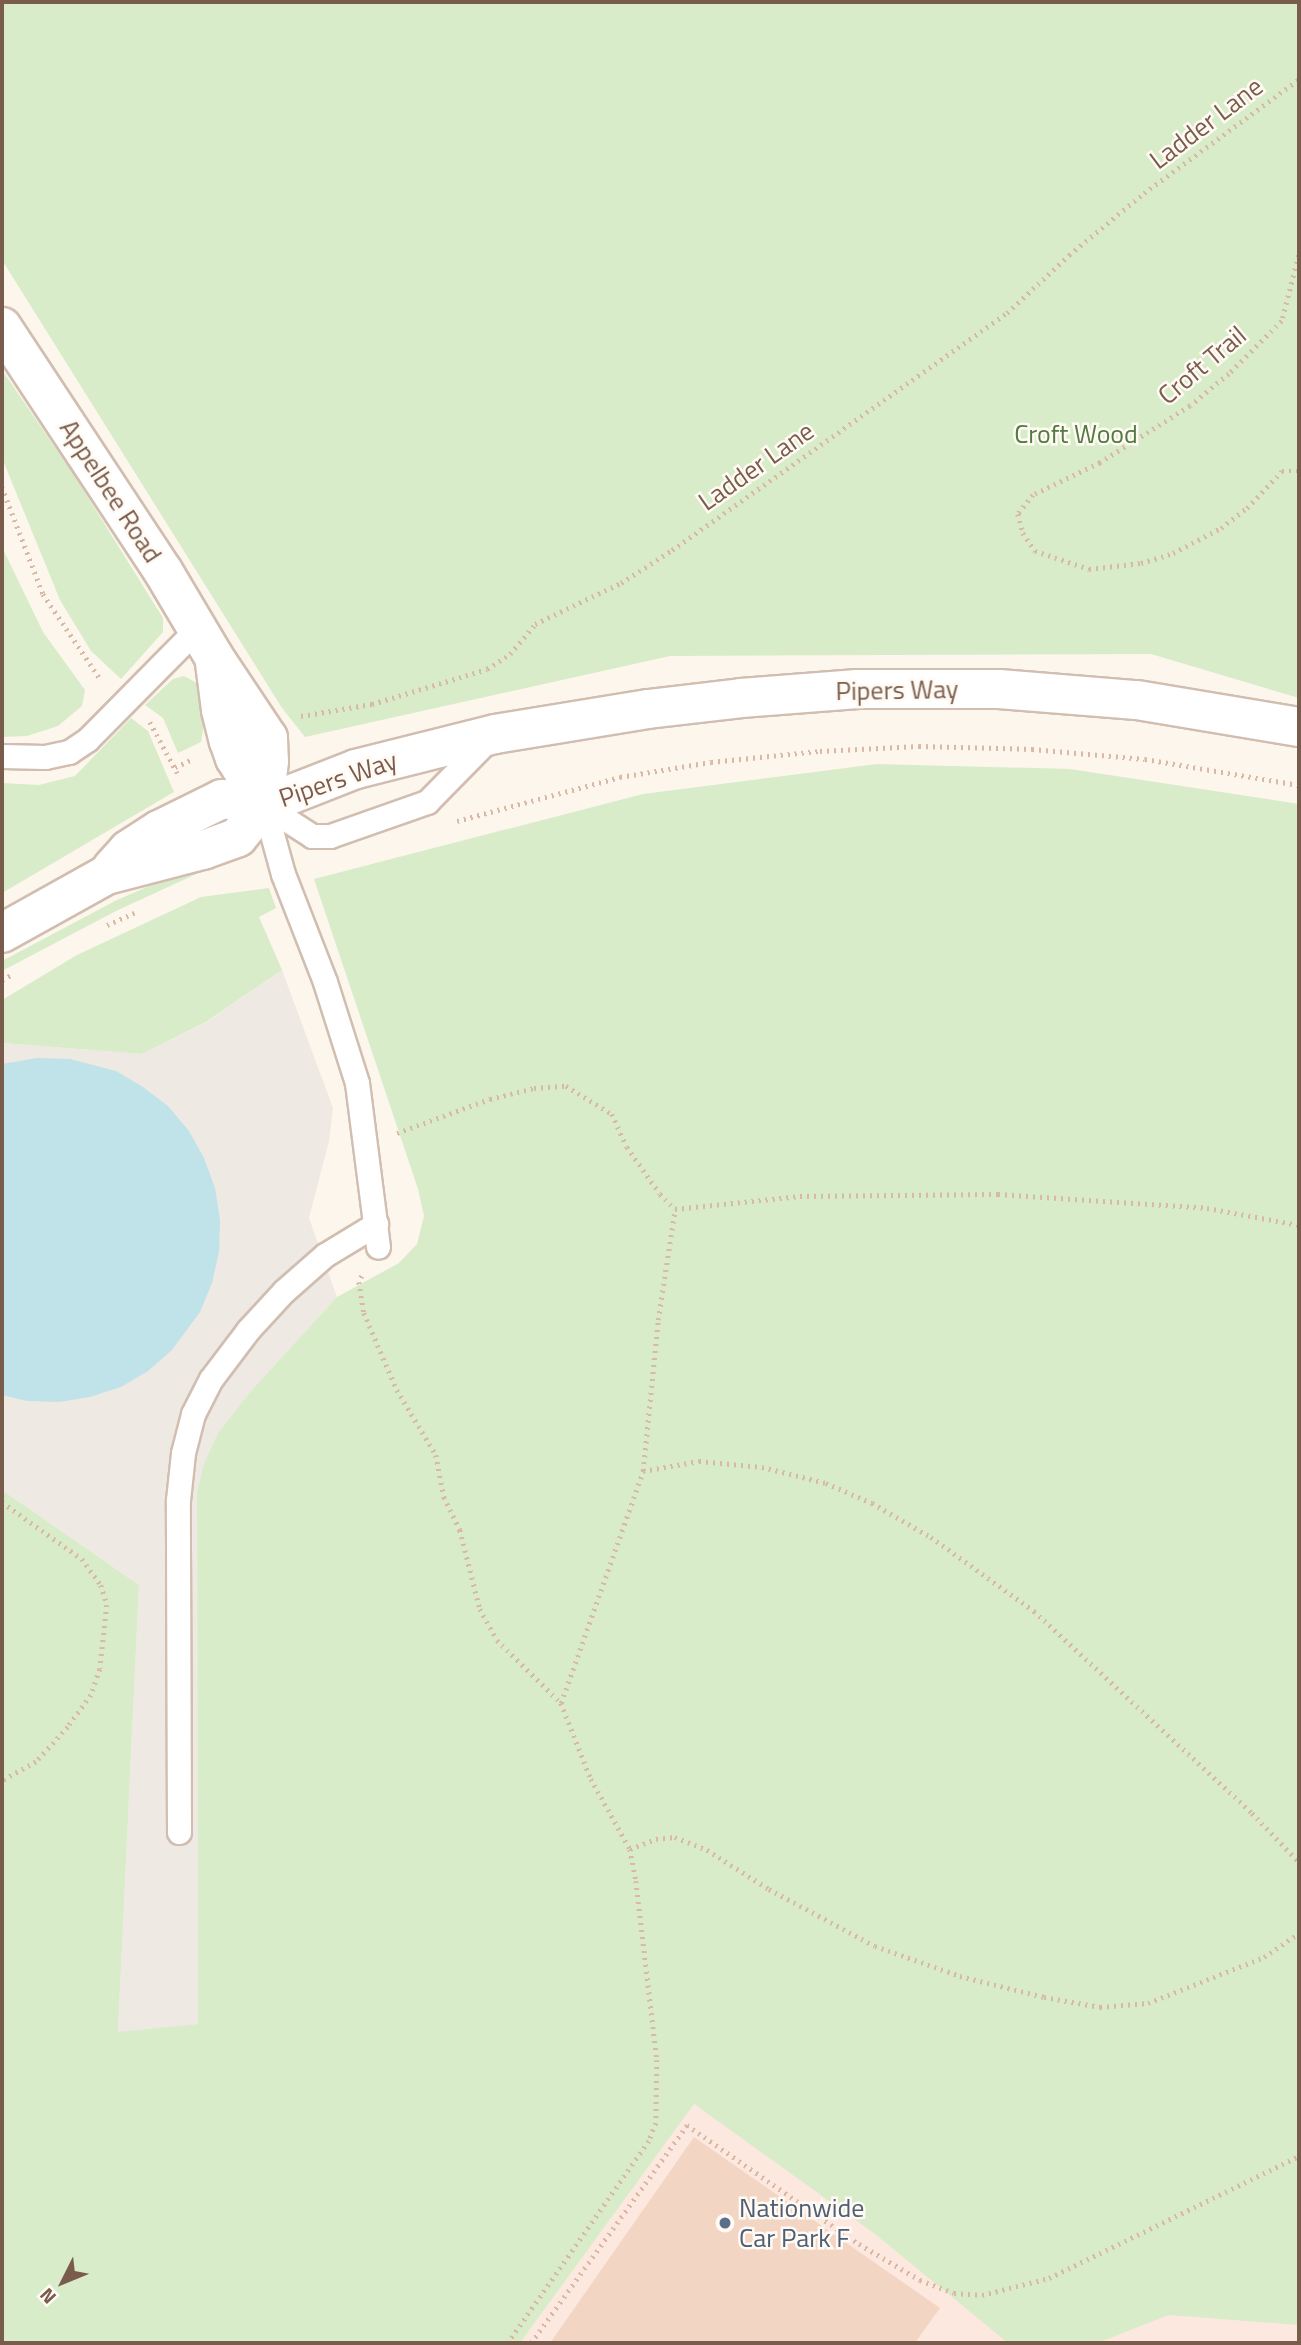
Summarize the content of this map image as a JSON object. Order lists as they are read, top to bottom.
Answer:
{
  "streets": {
    "main road": ["Appelbee Road", "Pipers Way"],
    "path": ["Ladder Lane", "Croft Trail"]
  },
  "crossings": [
    ["Ladder Lane", "Appelbee Road"],
    ["Appelbee Road", "Pipers Way"]
  ],
  "parks": ["Croft Wood"],
  "places": ["Nationwide Car Park F"],
  "north": "bottom left"
}
